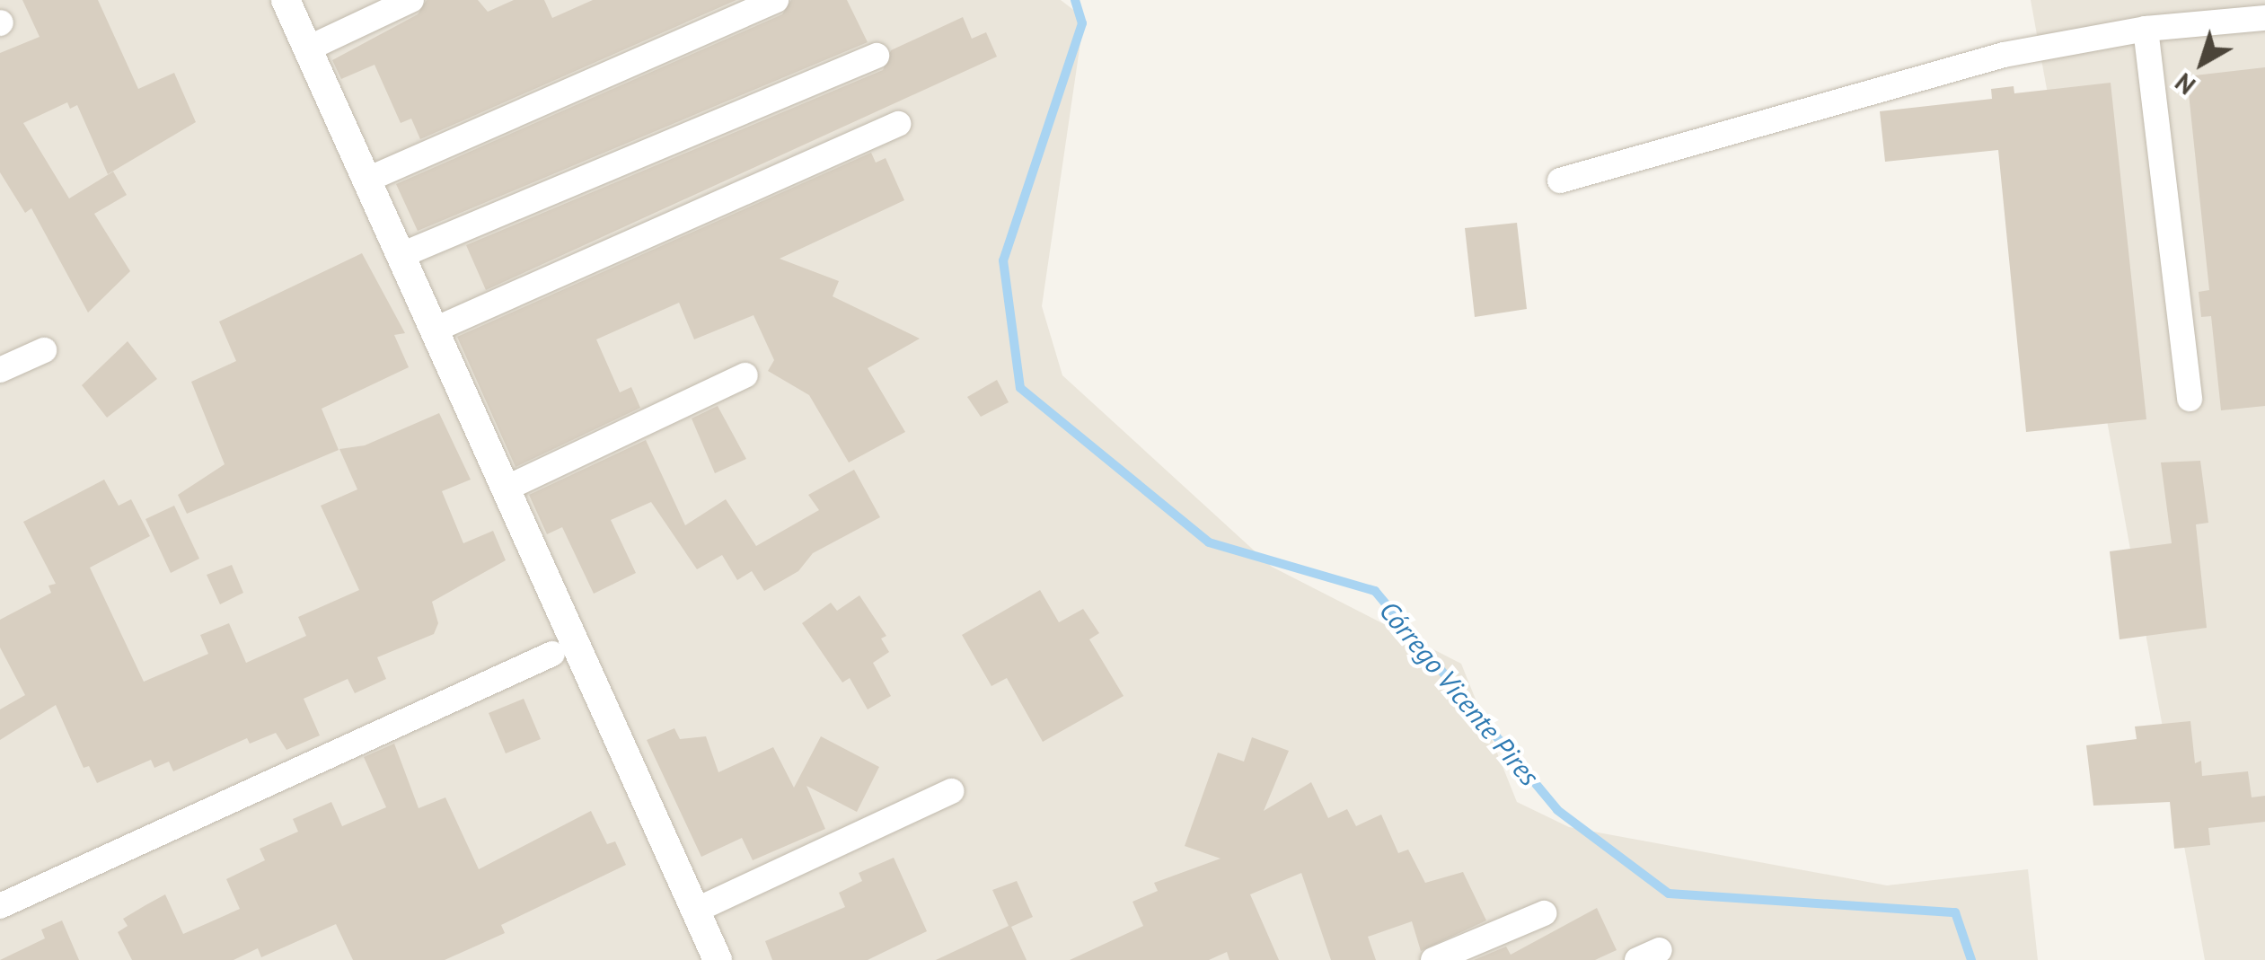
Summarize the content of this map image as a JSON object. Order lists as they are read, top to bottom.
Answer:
{
  "water": ["Córrego Vicente Pires"],
  "north": "bottom left"
}
